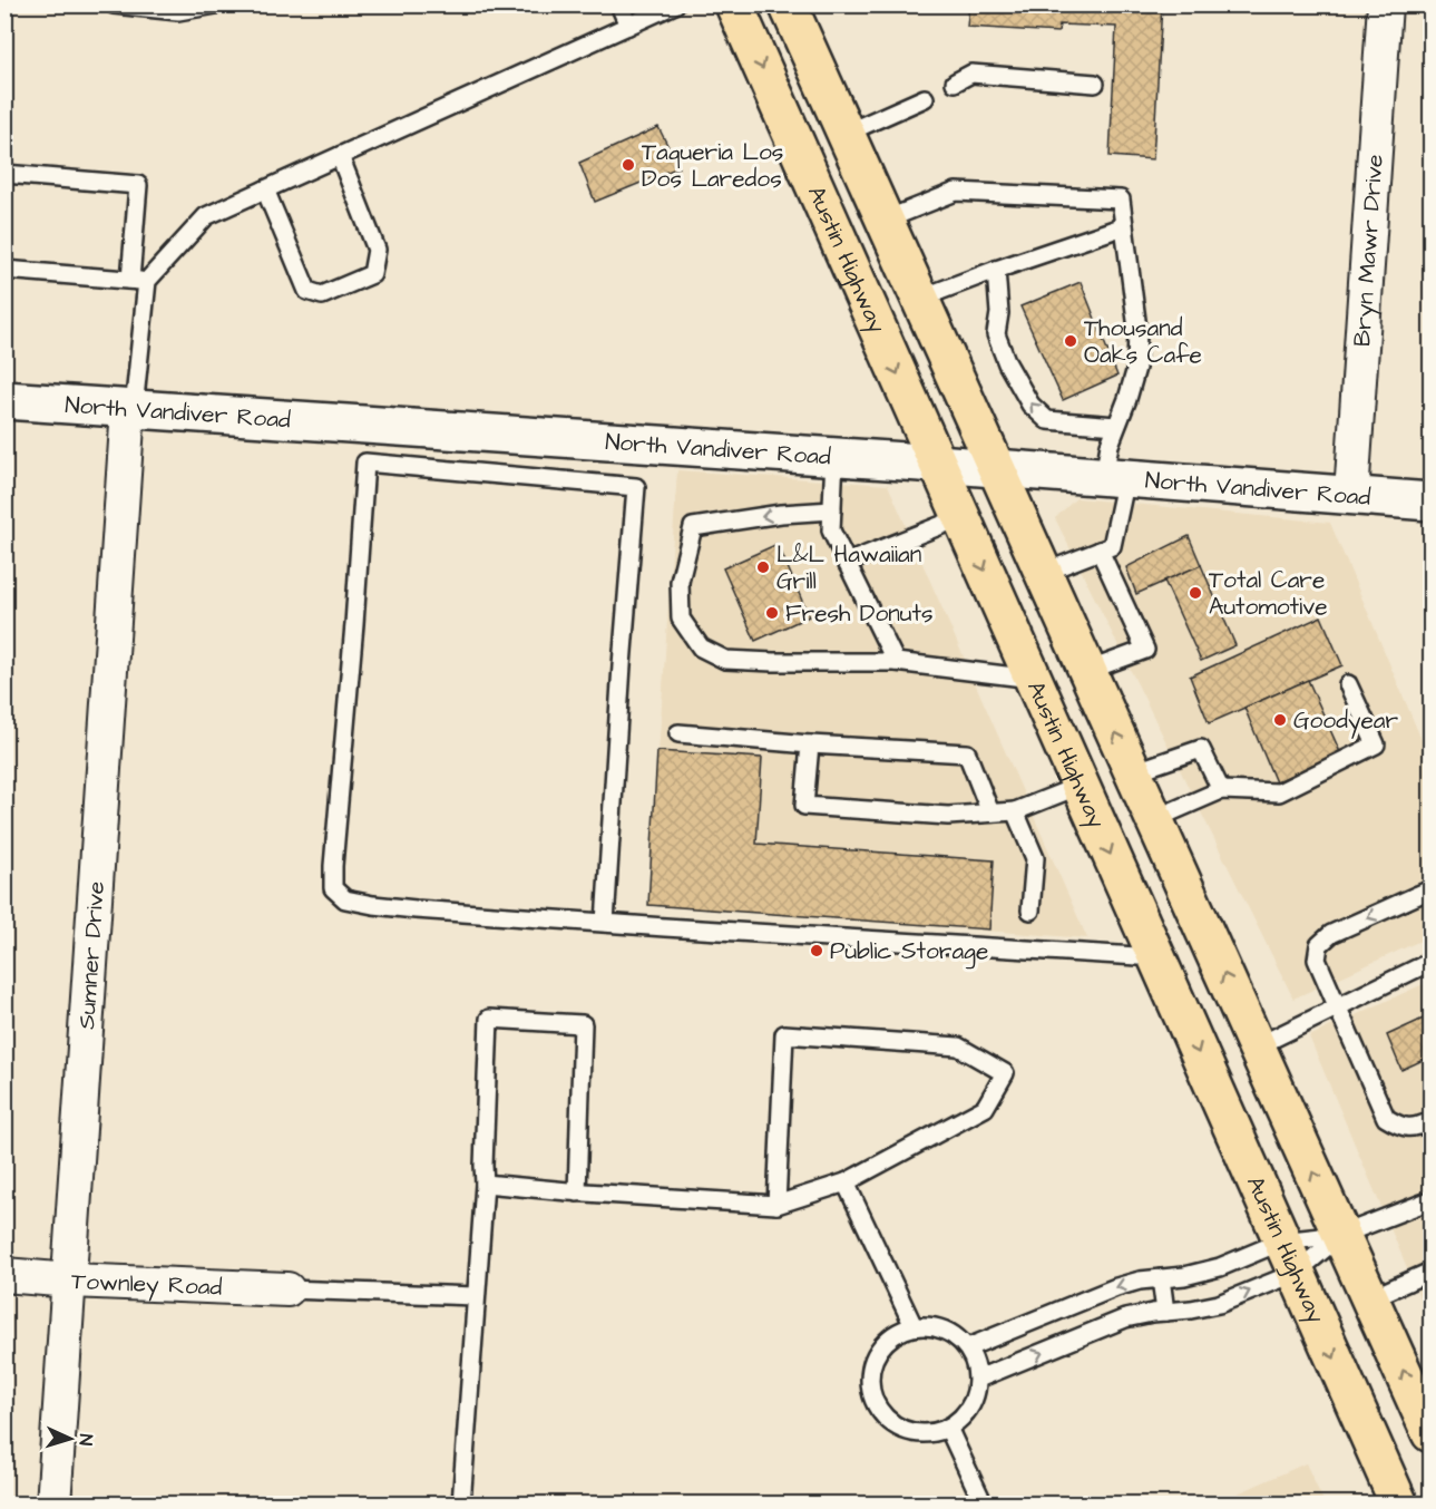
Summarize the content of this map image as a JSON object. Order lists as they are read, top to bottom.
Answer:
{
  "streets": {
    "main road": ["Austin Highway"],
    "street": [
      "Bryn Mawr Drive",
      "North Vandiver Road",
      "Sumner Drive",
      "Townley Road"
    ]
  },
  "crossings": [
    ["Bryn Mawr Drive", "North Vandiver Road"],
    ["Austin Highway", "North Vandiver Road"],
    ["North Vandiver Road", "Sumner Drive"],
    ["Sumner Drive", "Townley Road"]
  ],
  "places": [
    "Taqueria Los Dos Laredos",
    "Thousand Oaks Cafe",
    "L&L Hawaiian Grill",
    "Total Care Automotive",
    "Fresh Donuts",
    "Goodyear",
    "Public Storage"
  ],
  "north": "right"
}
